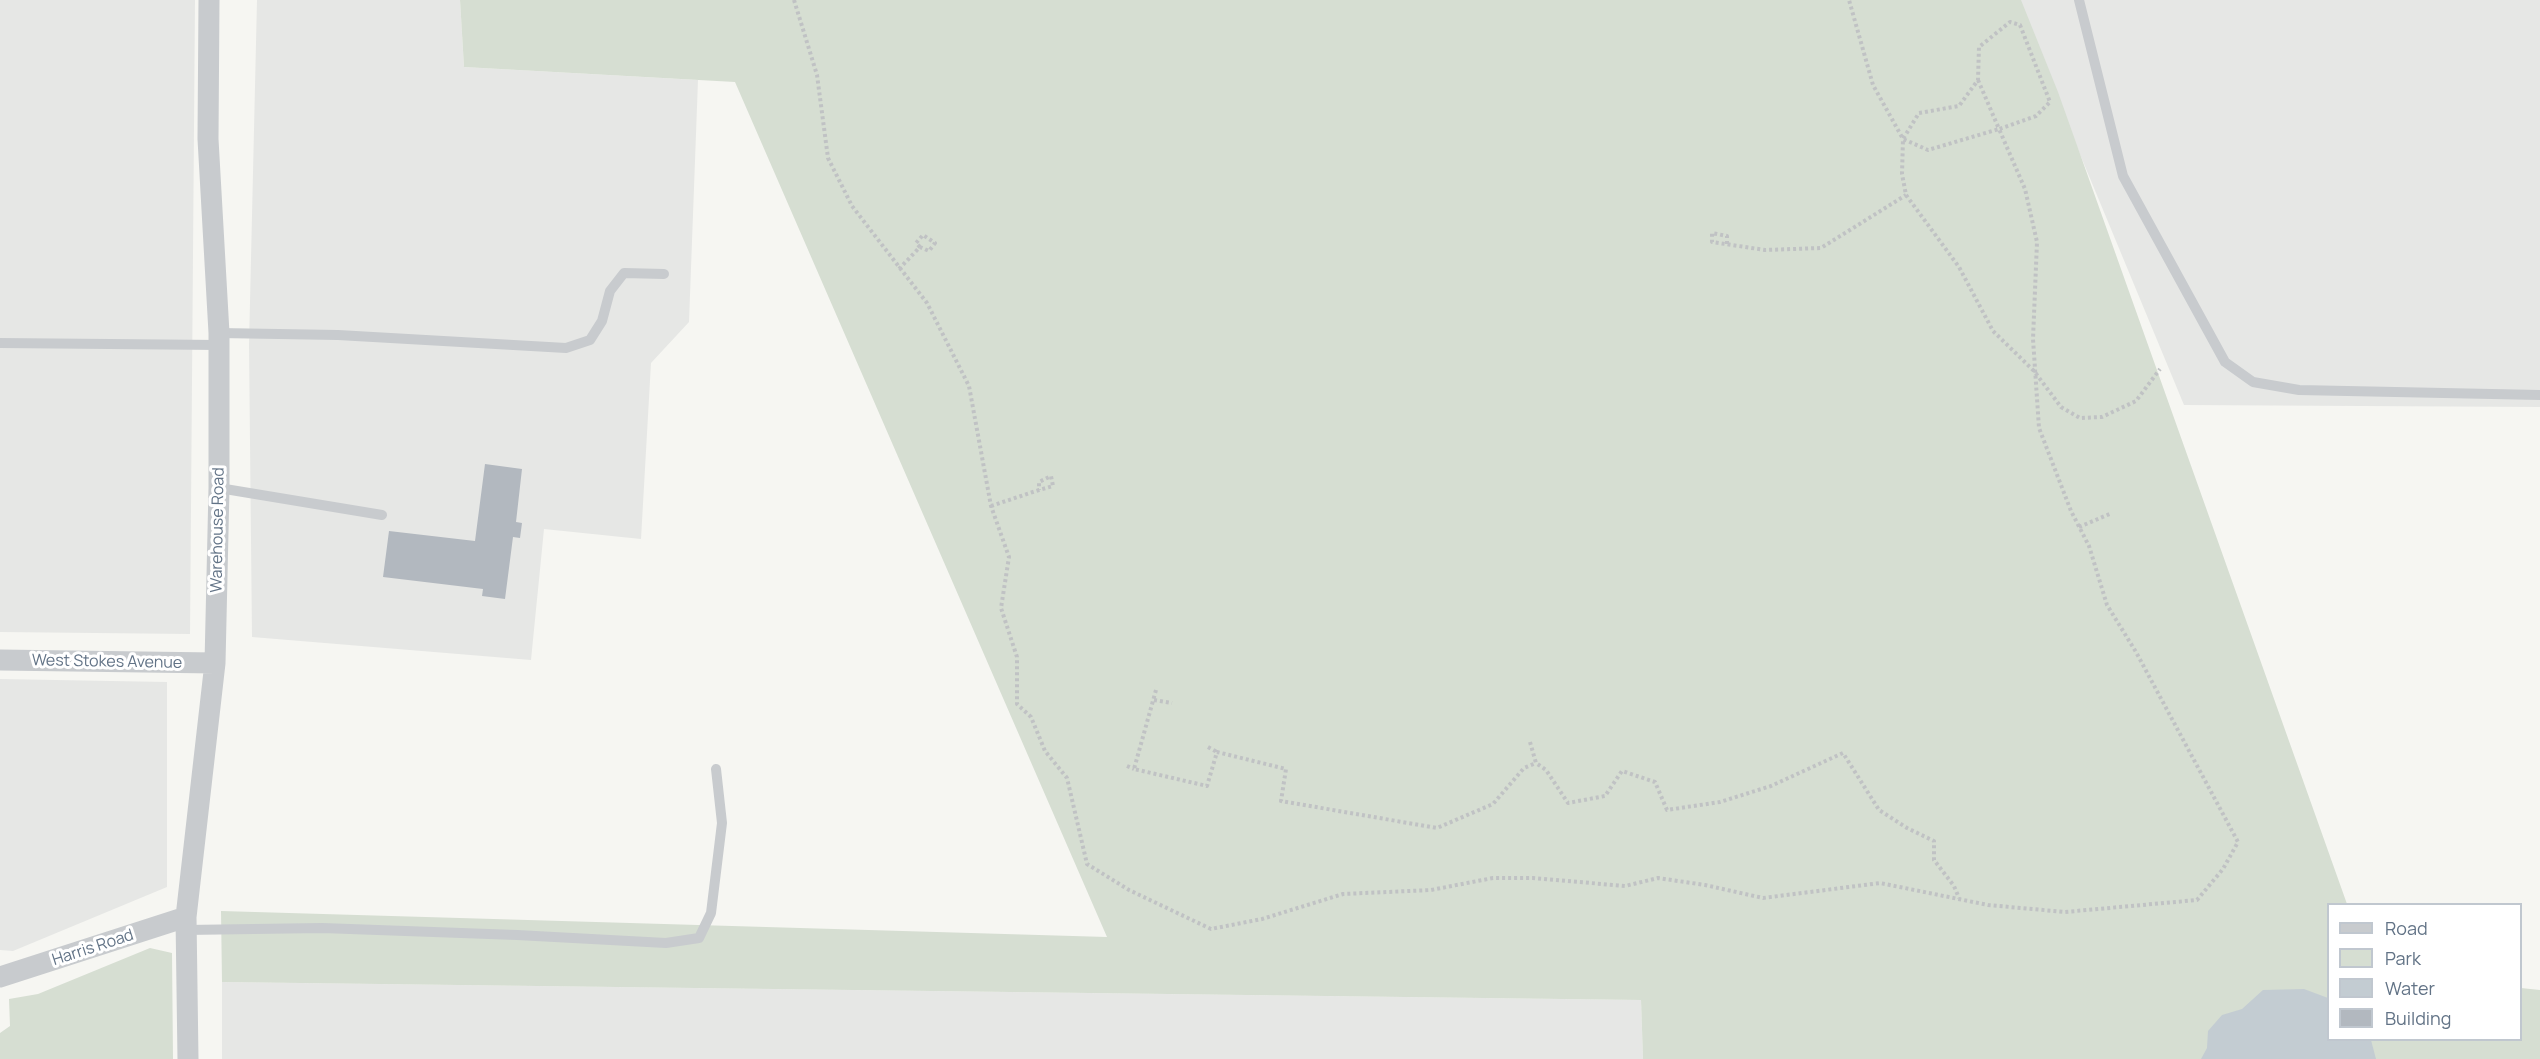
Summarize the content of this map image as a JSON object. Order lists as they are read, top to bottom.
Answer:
{
  "streets": {
    "street": ["Warehouse Road", "West Stokes Avenue", "Harris Road"]
  },
  "crossings": [
    ["Warehouse Road", "West Stokes Avenue"],
    ["Warehouse Road", "Harris Road"]
  ],
  "legend": [
    "Road",
    "Park",
    "Water",
    "Building"
  ]
}
